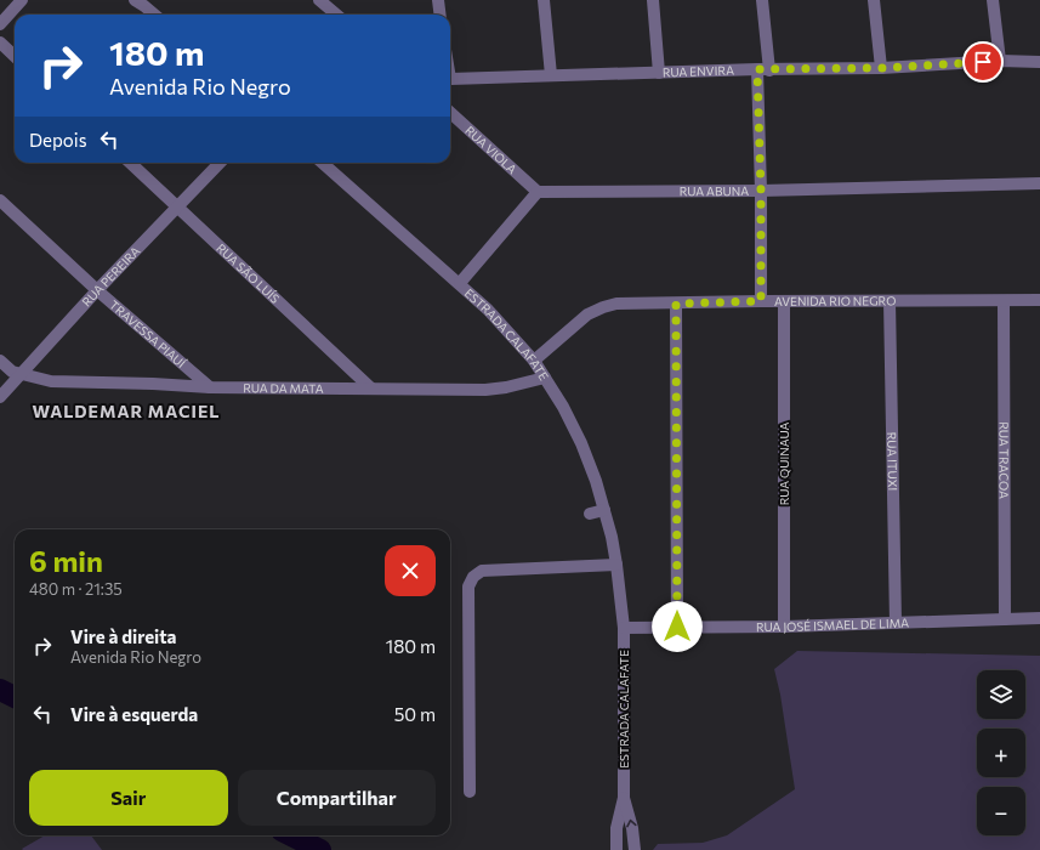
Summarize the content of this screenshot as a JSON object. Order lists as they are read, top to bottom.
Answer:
{
  "streets": {
    "street": [
      "RUA ENVIRA",
      "RUA VIOLA",
      "RUA ABUNA",
      "RUA SÃO LUÍS",
      "RUA PEREIRA",
      "AVENIDA RIO NEGRO",
      "TRAVESSA PIAUÍ",
      "ESTRADA CALAFATE",
      "RUA DA MATA",
      "RUA TRACOA",
      "RUA ITUXI",
      "RUA QUINAUA",
      "RUA JOSÉ ISMAEL DE LIMA"
    ]
  },
  "crossings": [
    ["RUA VIOLA", "RUA ABUNA"],
    ["RUA SÃO LUÍS", "RUA PEREIRA"],
    ["RUA SÃO LUÍS", "RUA DA MATA"],
    ["RUA PEREIRA", "TRAVESSA PIAUÍ"],
    ["RUA PEREIRA", "RUA DA MATA"],
    ["AVENIDA RIO NEGRO", "ESTRADA CALAFATE"],
    ["AVENIDA RIO NEGRO", "RUA TRACOA"],
    ["AVENIDA RIO NEGRO", "RUA ITUXI"],
    ["AVENIDA RIO NEGRO", "RUA QUINAUA"],
    ["TRAVESSA PIAUÍ", "RUA DA MATA"],
    ["ESTRADA CALAFATE", "RUA DA MATA"],
    ["ESTRADA CALAFATE", "RUA JOSÉ ISMAEL DE LIMA"],
    ["RUA TRACOA", "RUA JOSÉ ISMAEL DE LIMA"],
    ["RUA ITUXI", "RUA JOSÉ ISMAEL DE LIMA"],
    ["RUA QUINAUA", "RUA JOSÉ ISMAEL DE LIMA"]
  ],
  "districts": ["WALDEMAR MACIEL"],
  "page": {
    "turn": ["180 m", "Avenida Rio Negro"],
    "then": "Depois",
    "heading": ["6 min", "480 m · 21:35"],
    "list": [
      {
        "name": "Vire à direita",
        "note": "Avenida Rio Negro",
        "value": "180 m"
      },
      {
        "name": "Vire à esquerda",
        "value": "50 m"
      }
    ],
    "map_buttons": ["+", "−"],
    "buttons": ["Sair", "Compartilhar"]
  }
}
